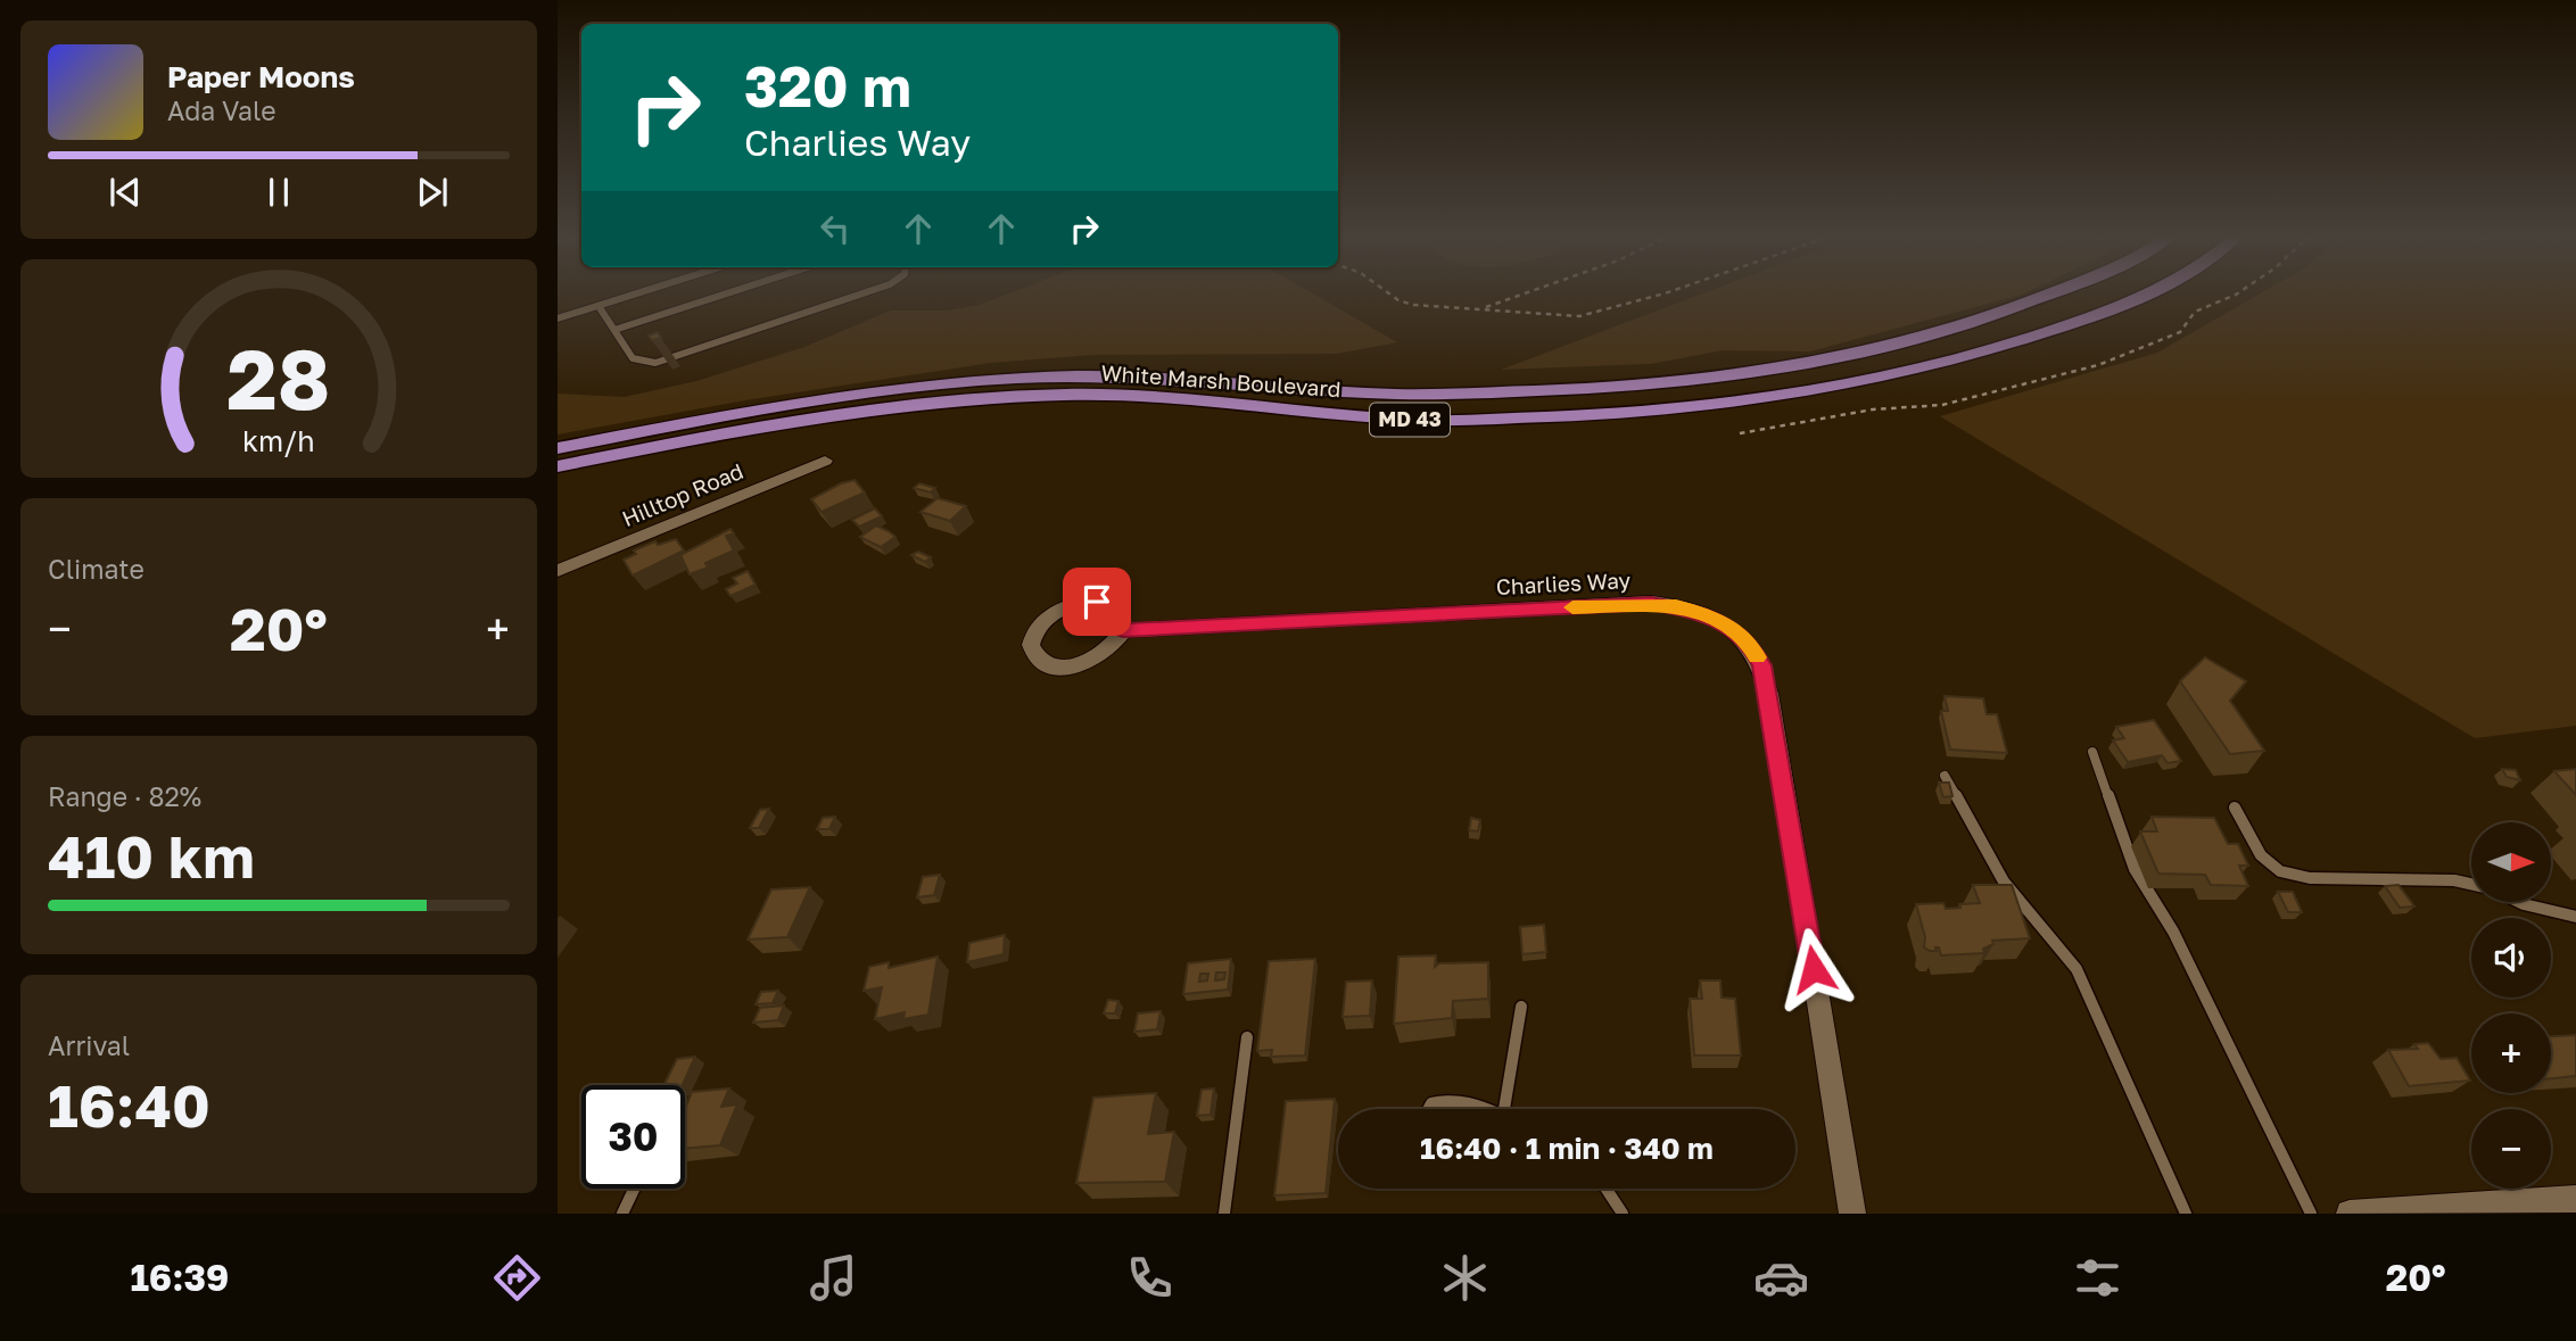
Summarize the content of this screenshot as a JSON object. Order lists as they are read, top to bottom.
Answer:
{
  "streets": {
    "main road": ["White Marsh Boulevard", "MD 43"],
    "street": ["Hilltop Road", "Charlies Way"]
  },
  "north": "right",
  "page": {
    "turn": ["320 m", "Charlies Way"],
    "song": ["Paper Moons", "Ada Vale"],
    "tile": [
      "Climate",
      ["Range · 82%", "410 km"],
      ["Arrival", "16:40"]
    ],
    "heat": ["−", "20°", "+"],
    "map_buttons": ["+", "−"],
    "limit": "30",
    "trip": "16:40 · 1 min · 340 m",
    "tabs": ["16:39", "20°"],
    "gauge": ["28", "km/h"]
  }
}
